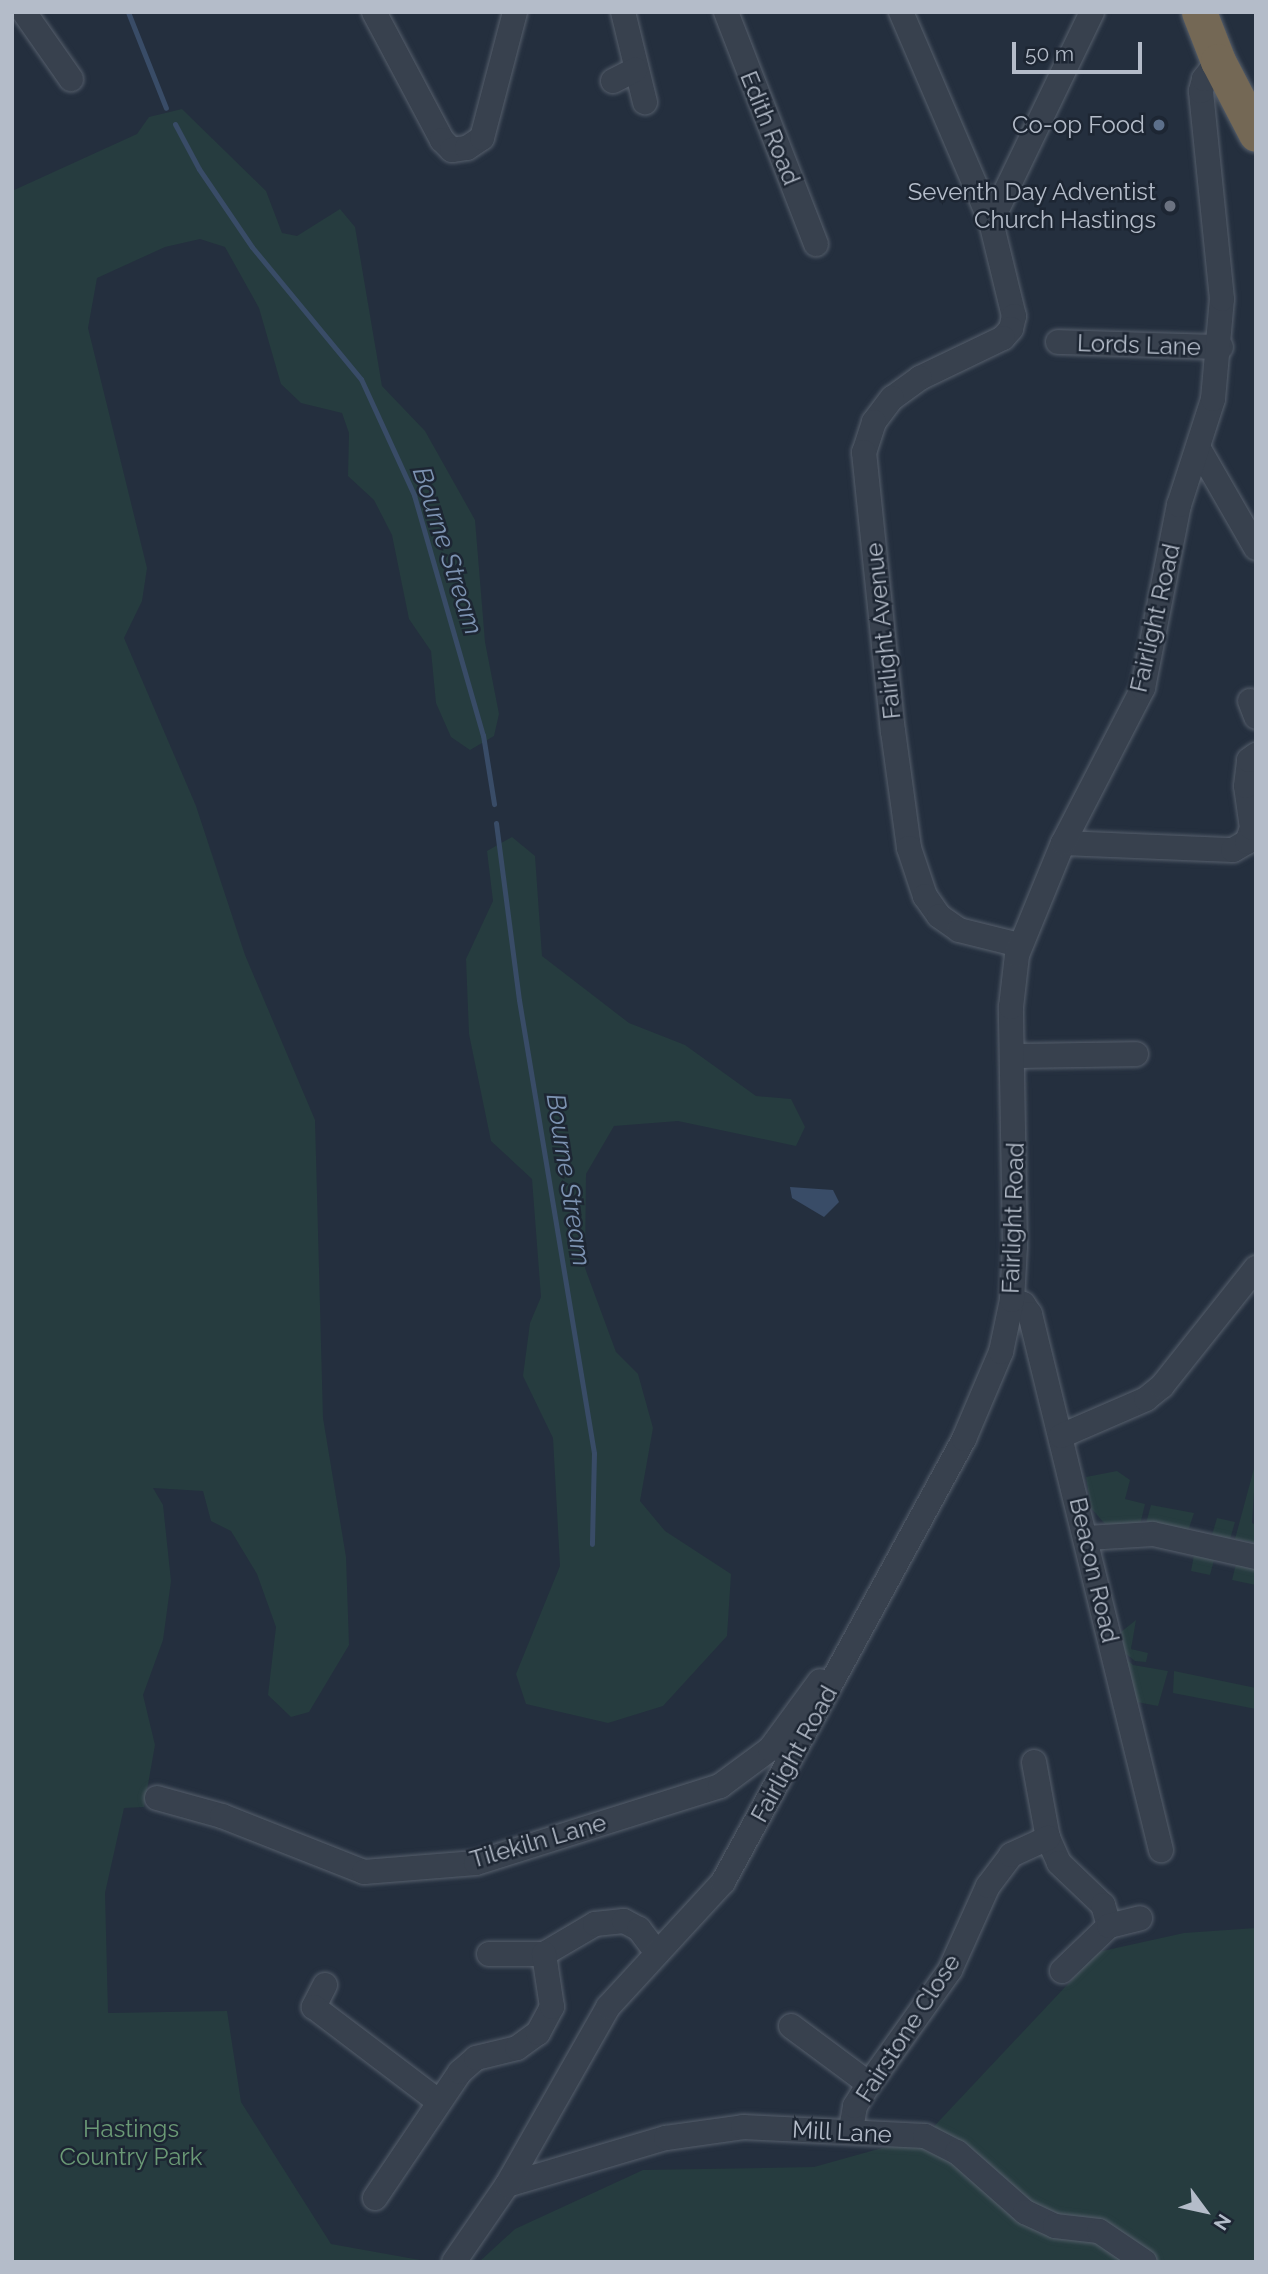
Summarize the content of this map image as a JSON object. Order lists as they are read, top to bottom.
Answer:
{
  "streets": {
    "street": [
      "Edith Road",
      "Lords Lane",
      "Fairlight Road",
      "Fairlight Avenue",
      "Beacon Road",
      "Tilekiln Lane",
      "Fairstone Close",
      "Mill Lane"
    ]
  },
  "crossings": [
    ["Lords Lane", "Fairlight Road"],
    ["Fairlight Road", "Fairlight Avenue"],
    ["Fairlight Road", "Beacon Road"],
    ["Fairlight Road", "Tilekiln Lane"],
    ["Fairlight Road", "Mill Lane"],
    ["Fairstone Close", "Mill Lane"]
  ],
  "water": ["Bourne Stream"],
  "parks": ["Hastings Country Park"],
  "places": ["Co-op Food", "Seventh Day Adventist Church Hastings"],
  "scale_bar": "50 m",
  "north": "bottom right"
}
